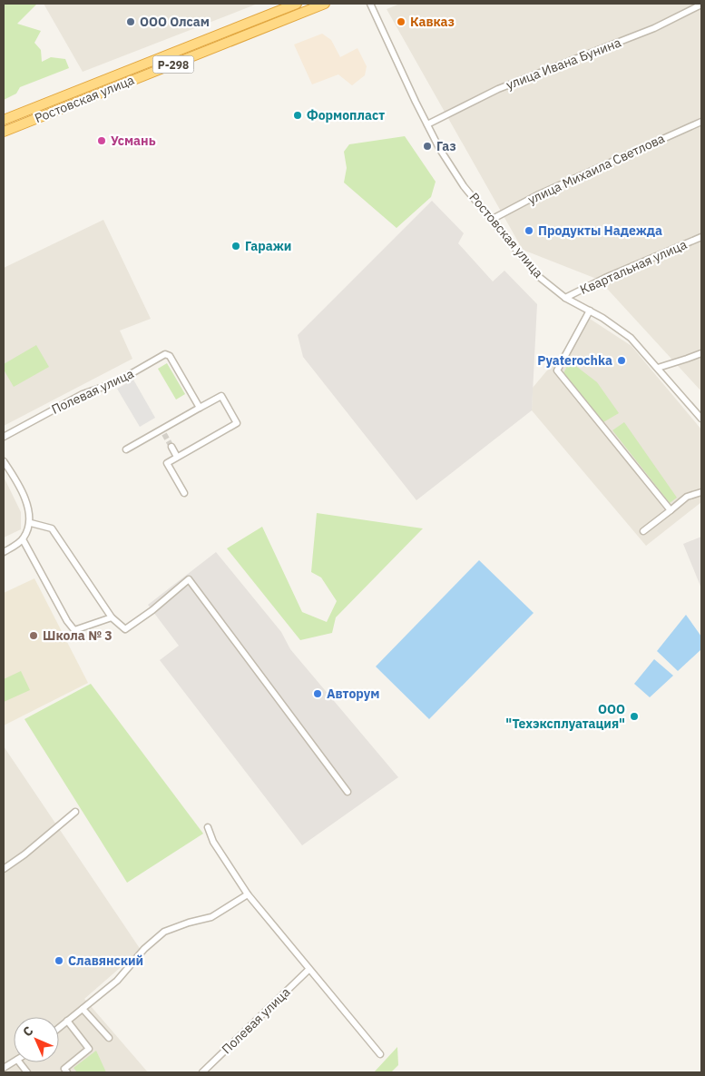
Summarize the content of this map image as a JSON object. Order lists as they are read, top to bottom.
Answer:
{
  "streets": {
    "highway": ["Р-298", "Ростовская улица"],
    "street": [
      "улица Ивана Бунина",
      "улица Михаила Светлова",
      "Квартальная улица",
      "Полевая улица"
    ]
  },
  "crossings": [
    ["улица Ивана Бунина", "Ростовская улица"],
    ["Ростовская улица", "улица Михаила Светлова"],
    ["Ростовская улица", "Квартальная улица"]
  ],
  "places": [
    "ООО Олсам",
    "Кавказ",
    "Формопласт",
    "Усмань",
    "Газ",
    "Продукты Надежда",
    "Гаражи",
    "Pyaterochka",
    "Школа № 3",
    "Авторум",
    "ООО \"Техэксплуатация\"",
    "Славянский"
  ],
  "north": "top left"
}
